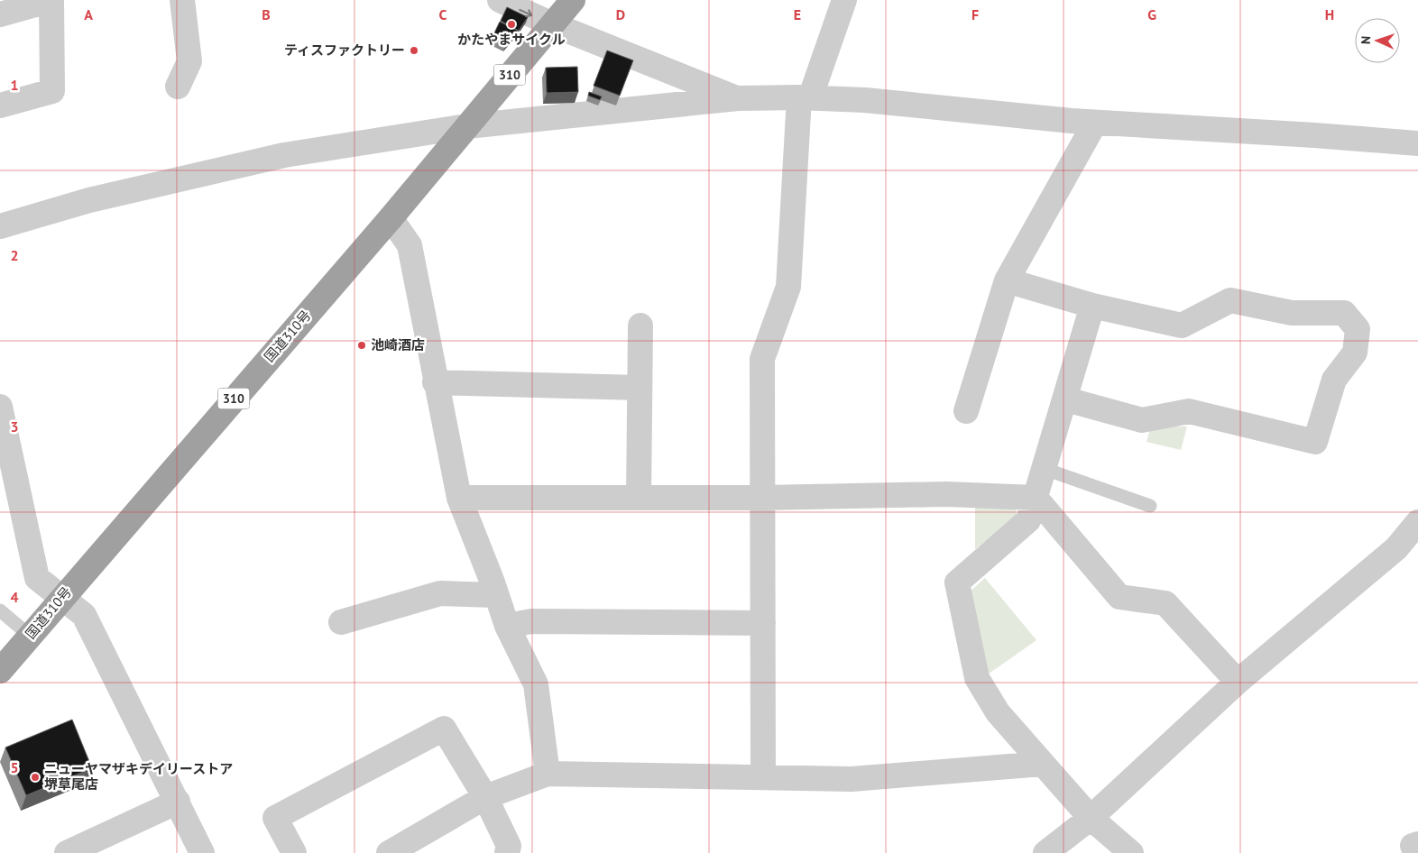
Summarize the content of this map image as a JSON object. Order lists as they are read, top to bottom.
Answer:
{
  "streets": {
    "highway": ["310", "国道310号"]
  },
  "places": [
    "かたやまサイクル",
    "ティスファクトリー",
    "池崎酒店",
    "ニューヤマザキデイリーストア 堺草尾店"
  ],
  "north": "left",
  "grid": {
    "columns": [
      "A",
      "B",
      "C",
      "D",
      "E",
      "F",
      "G",
      "H"
    ],
    "rows": [
      "1",
      "2",
      "3",
      "4",
      "5"
    ]
  }
}
